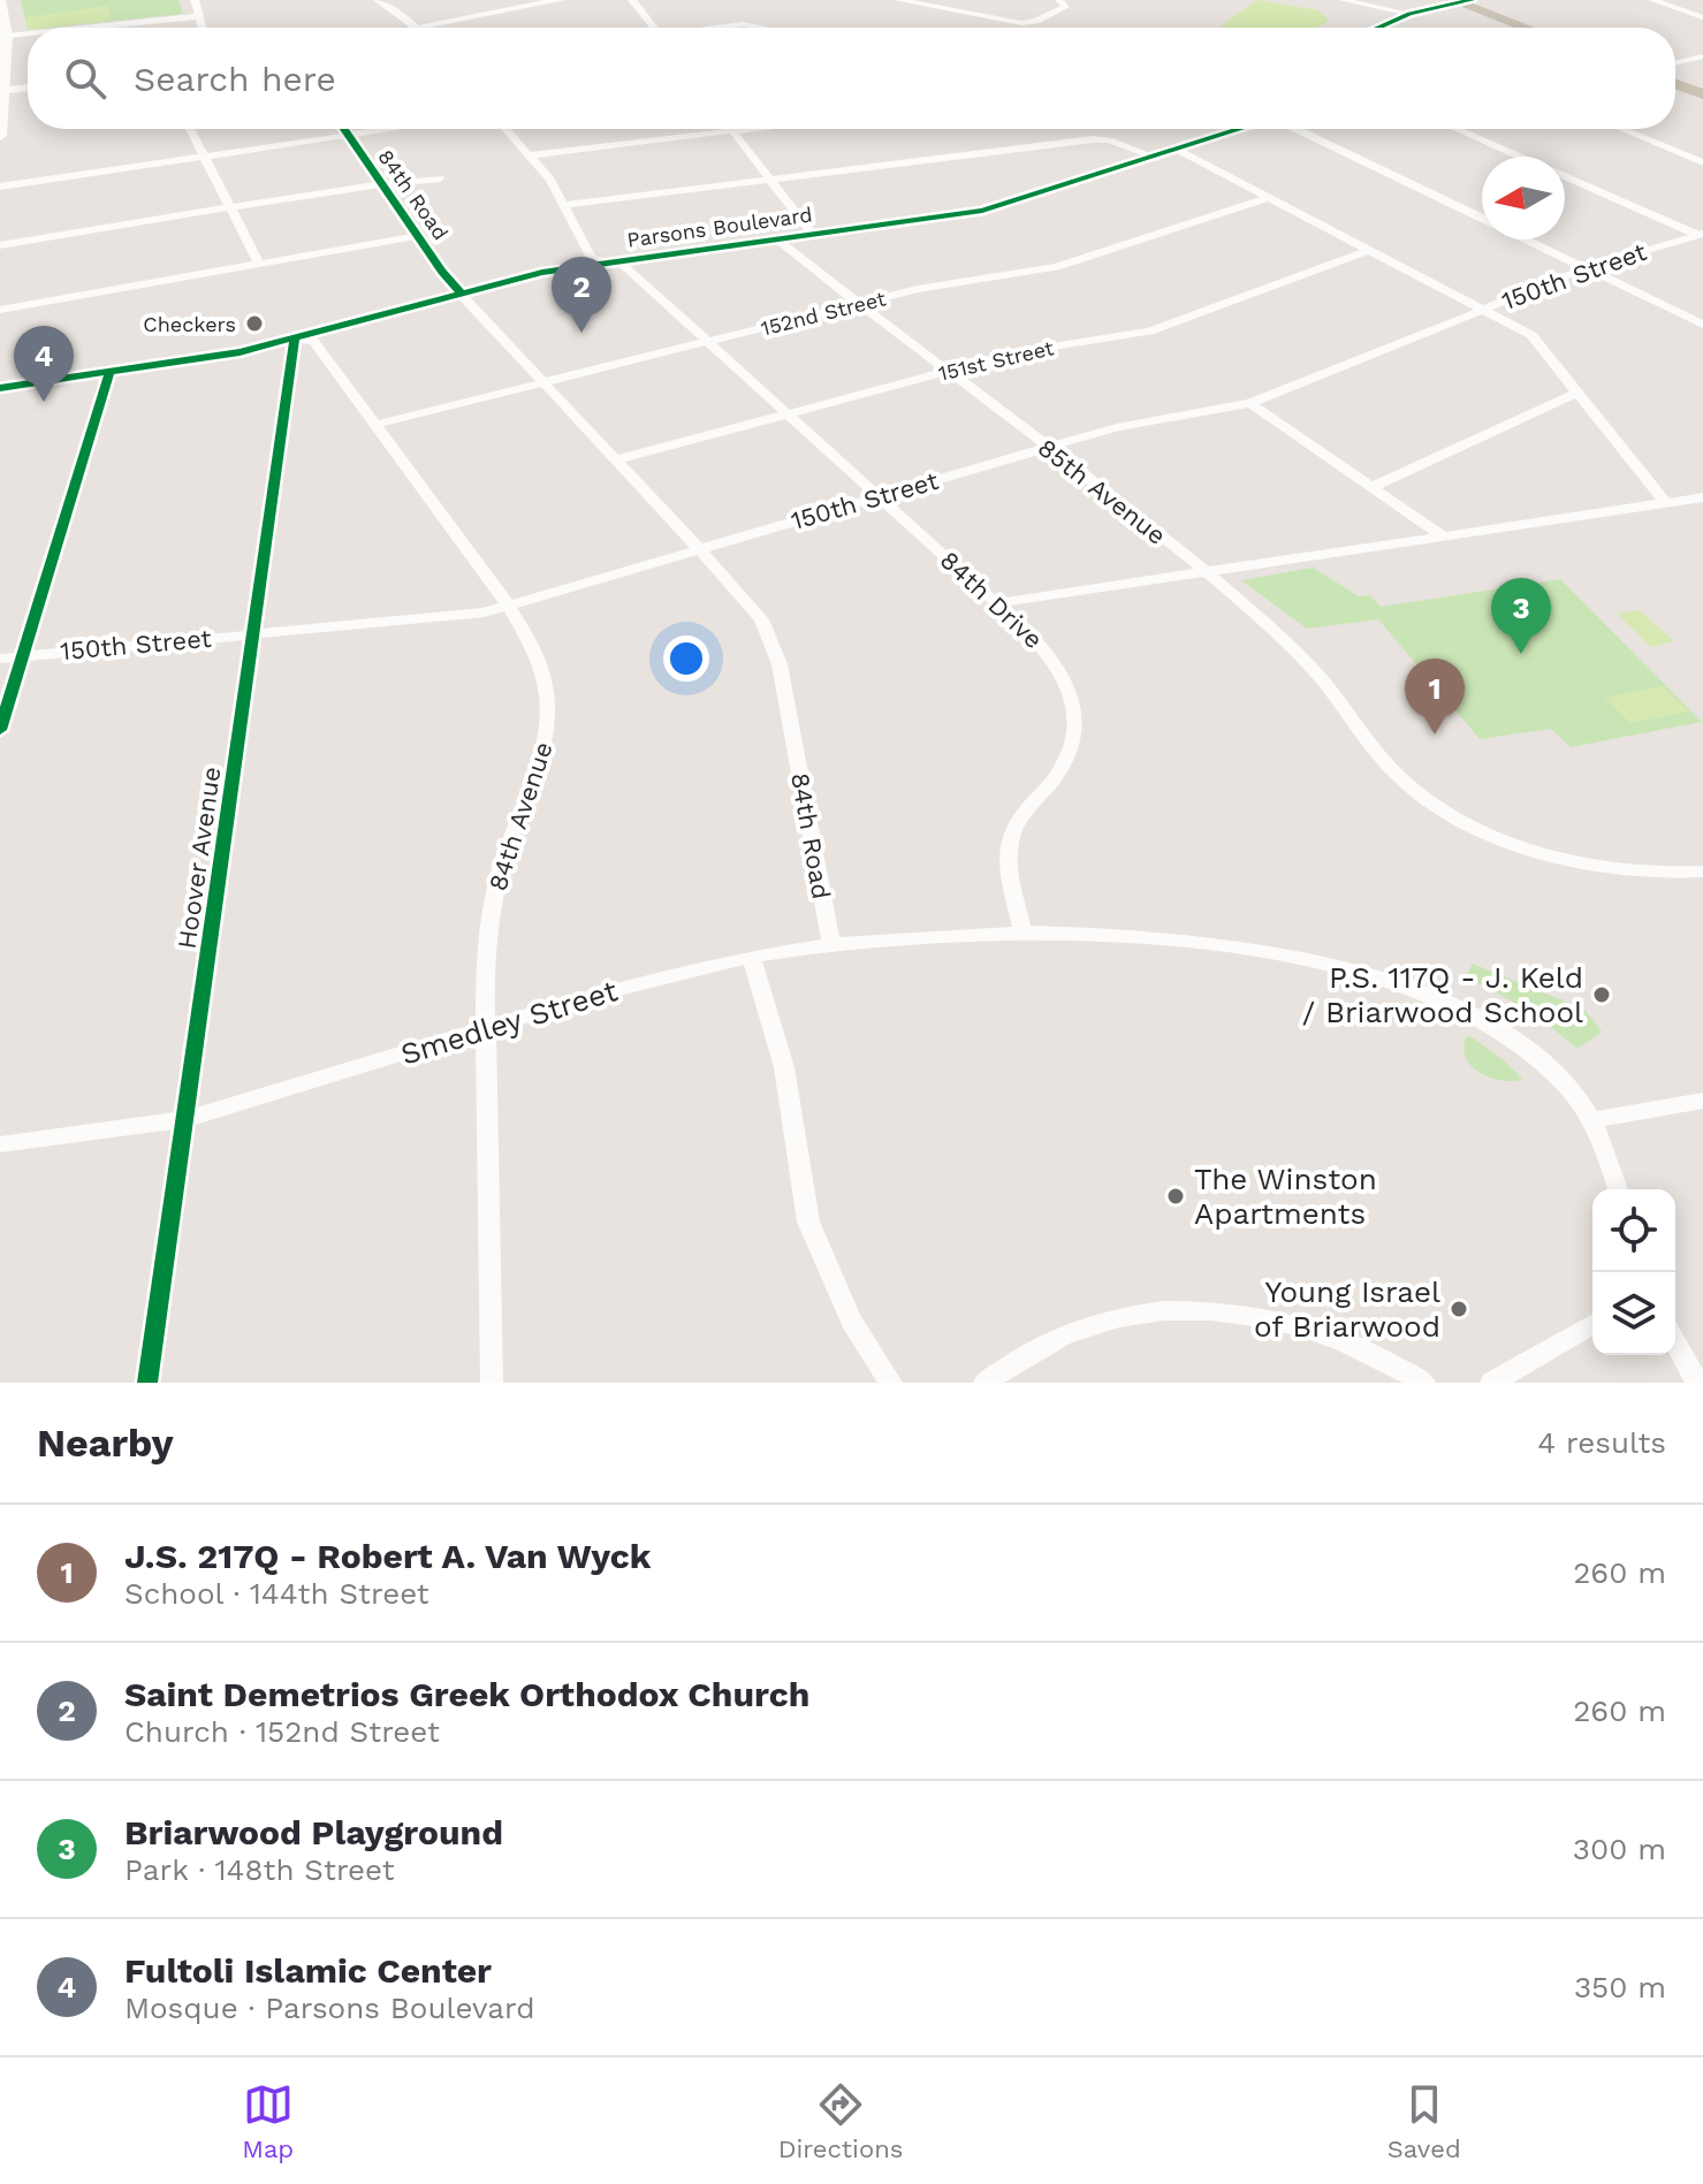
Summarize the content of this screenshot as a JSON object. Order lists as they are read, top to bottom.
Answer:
{
  "streets": {
    "street": [
      "84th Road",
      "Parsons Boulevard",
      "150th Street",
      "152nd Street",
      "151st Street",
      "85th Avenue",
      "84th Drive",
      "84th Avenue",
      "Hoover Avenue",
      "Smedley Street"
    ]
  },
  "crossings": [
    ["84th Road", "Parsons Boulevard"],
    ["84th Road", "150th Street"],
    ["84th Road", "152nd Street"],
    ["84th Road", "151st Street"],
    ["84th Road", "Smedley Street"],
    ["Parsons Boulevard", "85th Avenue"],
    ["Parsons Boulevard", "84th Drive"],
    ["Parsons Boulevard", "84th Avenue"],
    ["Parsons Boulevard", "Hoover Avenue"],
    ["150th Street", "85th Avenue"],
    ["150th Street", "84th Drive"],
    ["150th Street", "84th Avenue"],
    ["150th Street", "Hoover Avenue"],
    ["152nd Street", "85th Avenue"],
    ["152nd Street", "84th Drive"],
    ["152nd Street", "84th Avenue"],
    ["151st Street", "85th Avenue"],
    ["151st Street", "84th Drive"],
    ["84th Drive", "Smedley Street"],
    ["84th Avenue", "Hoover Avenue"],
    ["84th Avenue", "Smedley Street"],
    ["Hoover Avenue", "Smedley Street"]
  ],
  "places": [
    "Checkers",
    "P.S. 117Q - J. Keld / Briarwood School",
    "The Winston Apartments",
    "Young Israel of Briarwood"
  ],
  "north": "left",
  "page": {
    "search": "Search here",
    "pins": [
      "2",
      "4",
      "3",
      "1"
    ],
    "heading": ["Nearby", "4 results"],
    "list": [
      {
        "mark": "1",
        "name": "J.S. 217Q - Robert A. Van Wyck",
        "note": "School · 144th Street",
        "value": "260 m"
      },
      {
        "mark": "2",
        "name": "Saint Demetrios Greek Orthodox Church",
        "note": "Church · 152nd Street",
        "value": "260 m"
      },
      {
        "mark": "3",
        "name": "Briarwood Playground",
        "note": "Park · 148th Street",
        "value": "300 m"
      },
      {
        "mark": "4",
        "name": "Fultoli Islamic Center",
        "note": "Mosque · Parsons Boulevard",
        "value": "350 m"
      }
    ],
    "nav": ["Map", "Directions", "Saved"]
  }
}
